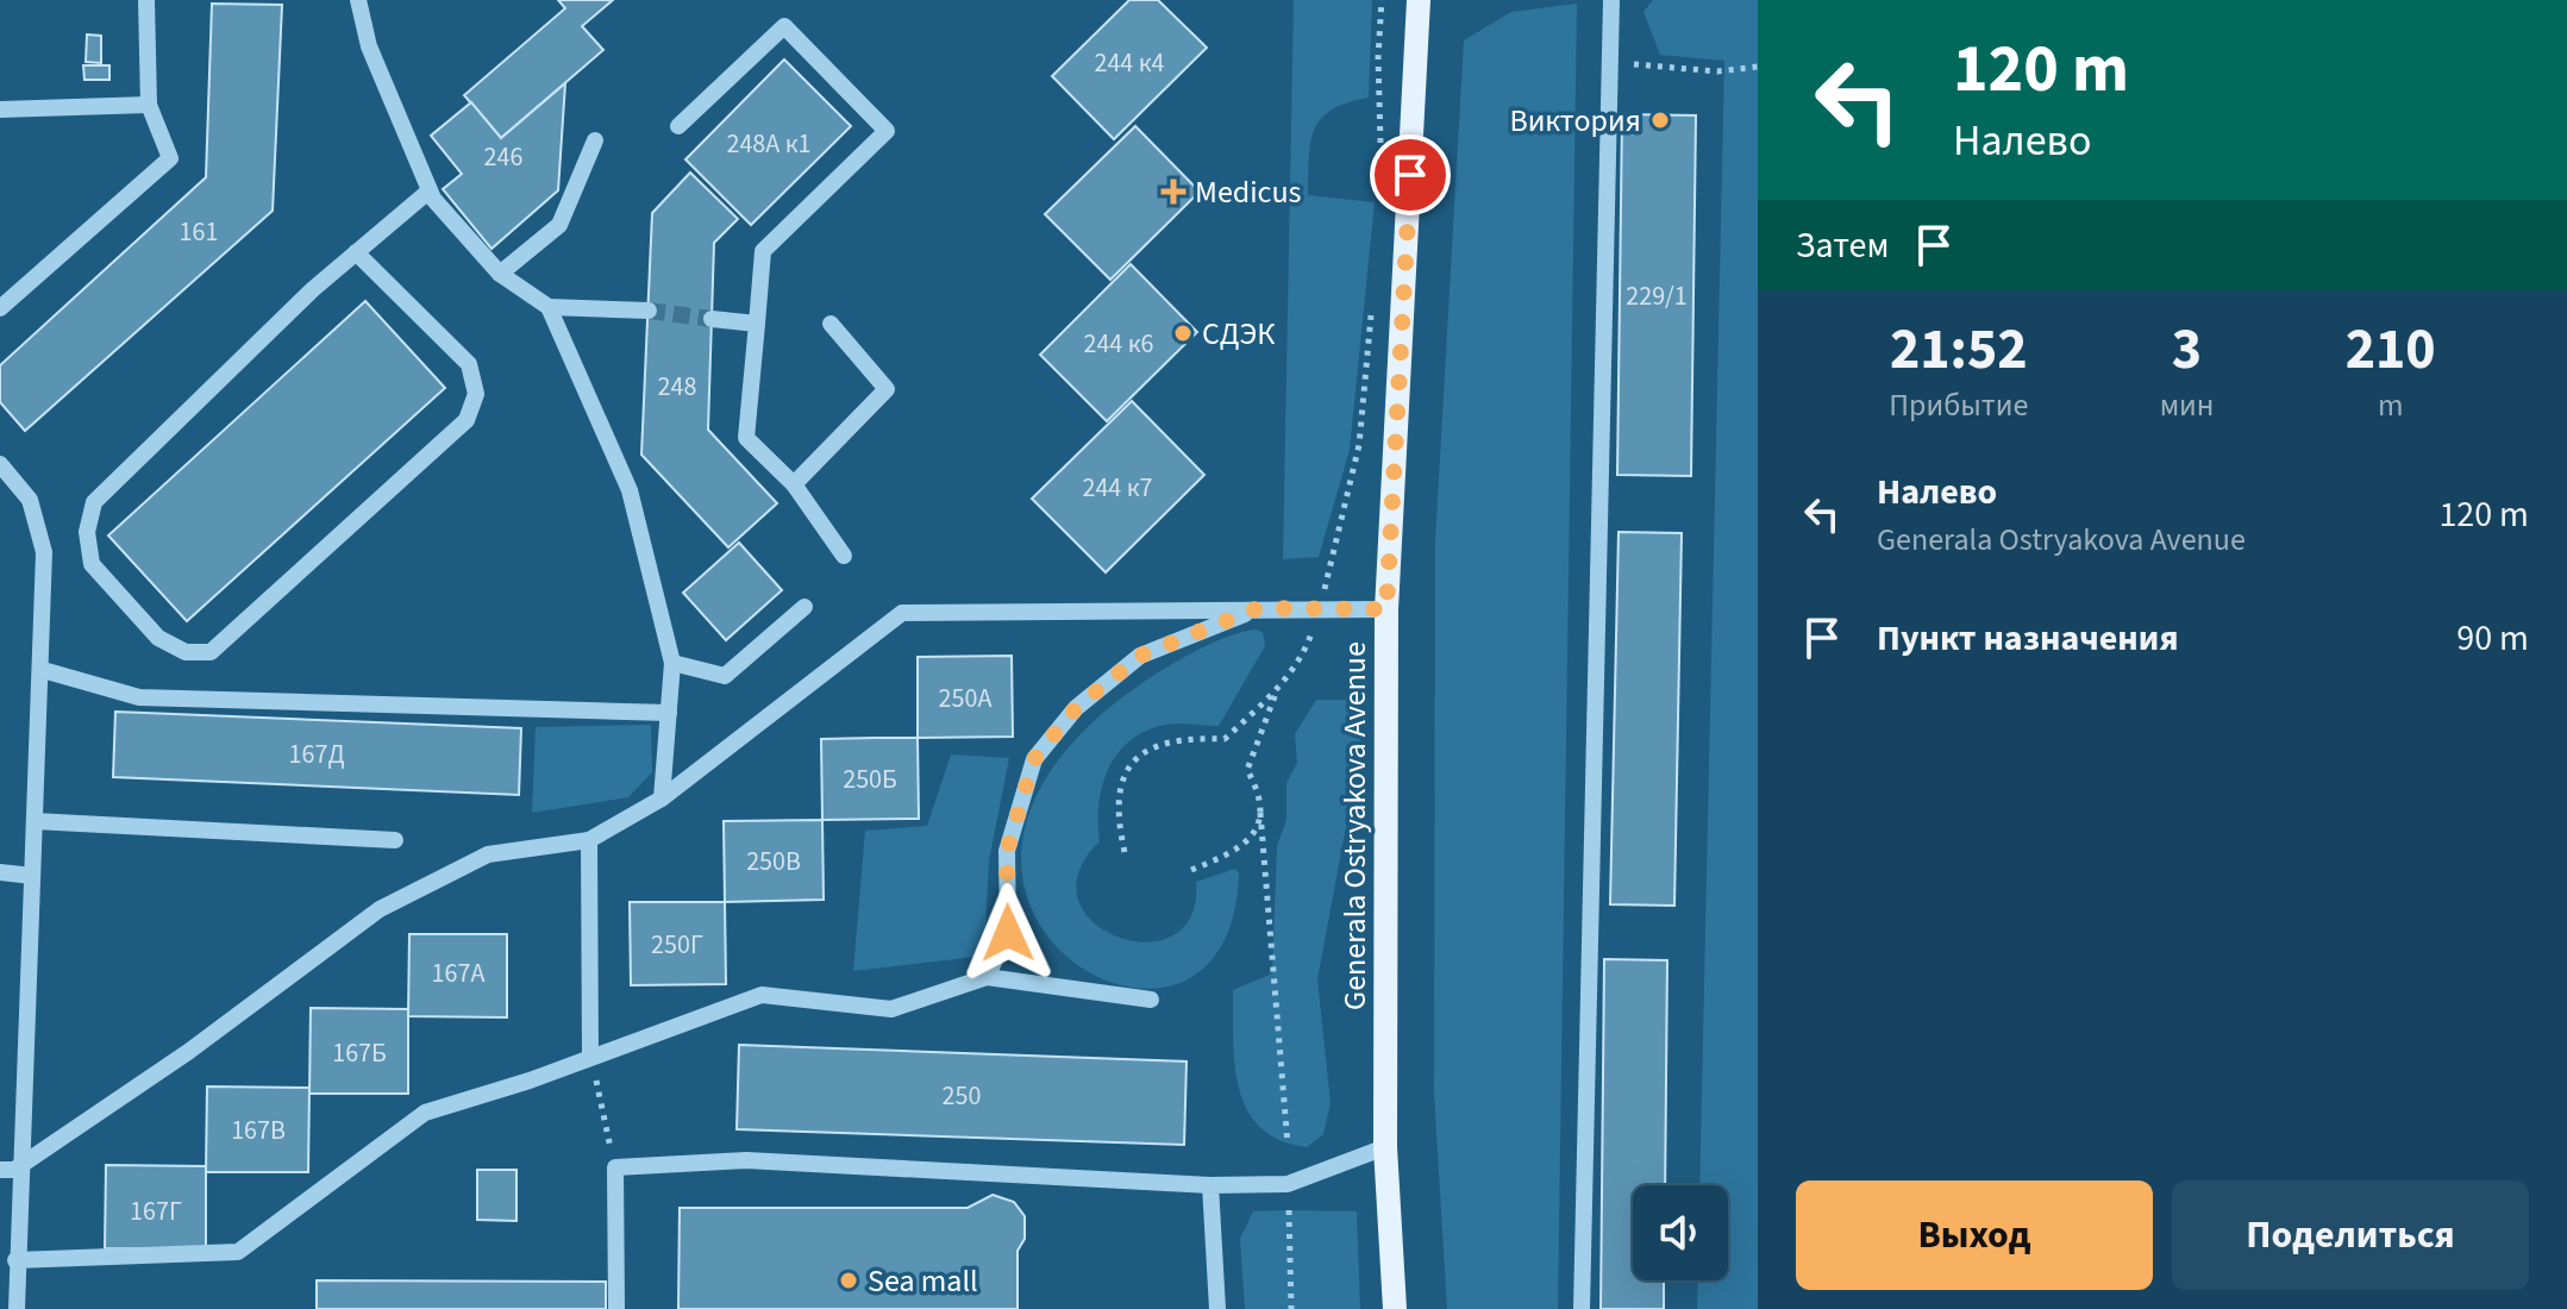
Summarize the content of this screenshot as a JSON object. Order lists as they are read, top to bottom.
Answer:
{
  "streets": {
    "main road": ["Generala Ostryakova Avenue"]
  },
  "places": {
    "other": ["Виктория", "СДЭК", "Sea mall"],
    "health": ["Medicus"]
  },
  "house_numbers": [
    "244 к4",
    "248А к1",
    "246",
    "161",
    "229/1",
    "244 к6",
    "248",
    "244 к7",
    "250А",
    "167Д",
    "250Б",
    "250В",
    "250Г",
    "167А",
    "167Б",
    "250",
    "167В",
    "167Г"
  ],
  "page": {
    "turn": ["120 m", "Налево"],
    "then": "Затем",
    "eta": [
      "21:52",
      "Прибытие",
      "3",
      "мин",
      "210",
      "m"
    ],
    "list": [
      {
        "name": "Налево",
        "note": "Generala Ostryakova Avenue",
        "value": "120 m"
      },
      {
        "name": "Пункт назначения",
        "value": "90 m"
      }
    ],
    "buttons": ["Выход", "Поделиться"]
  }
}
